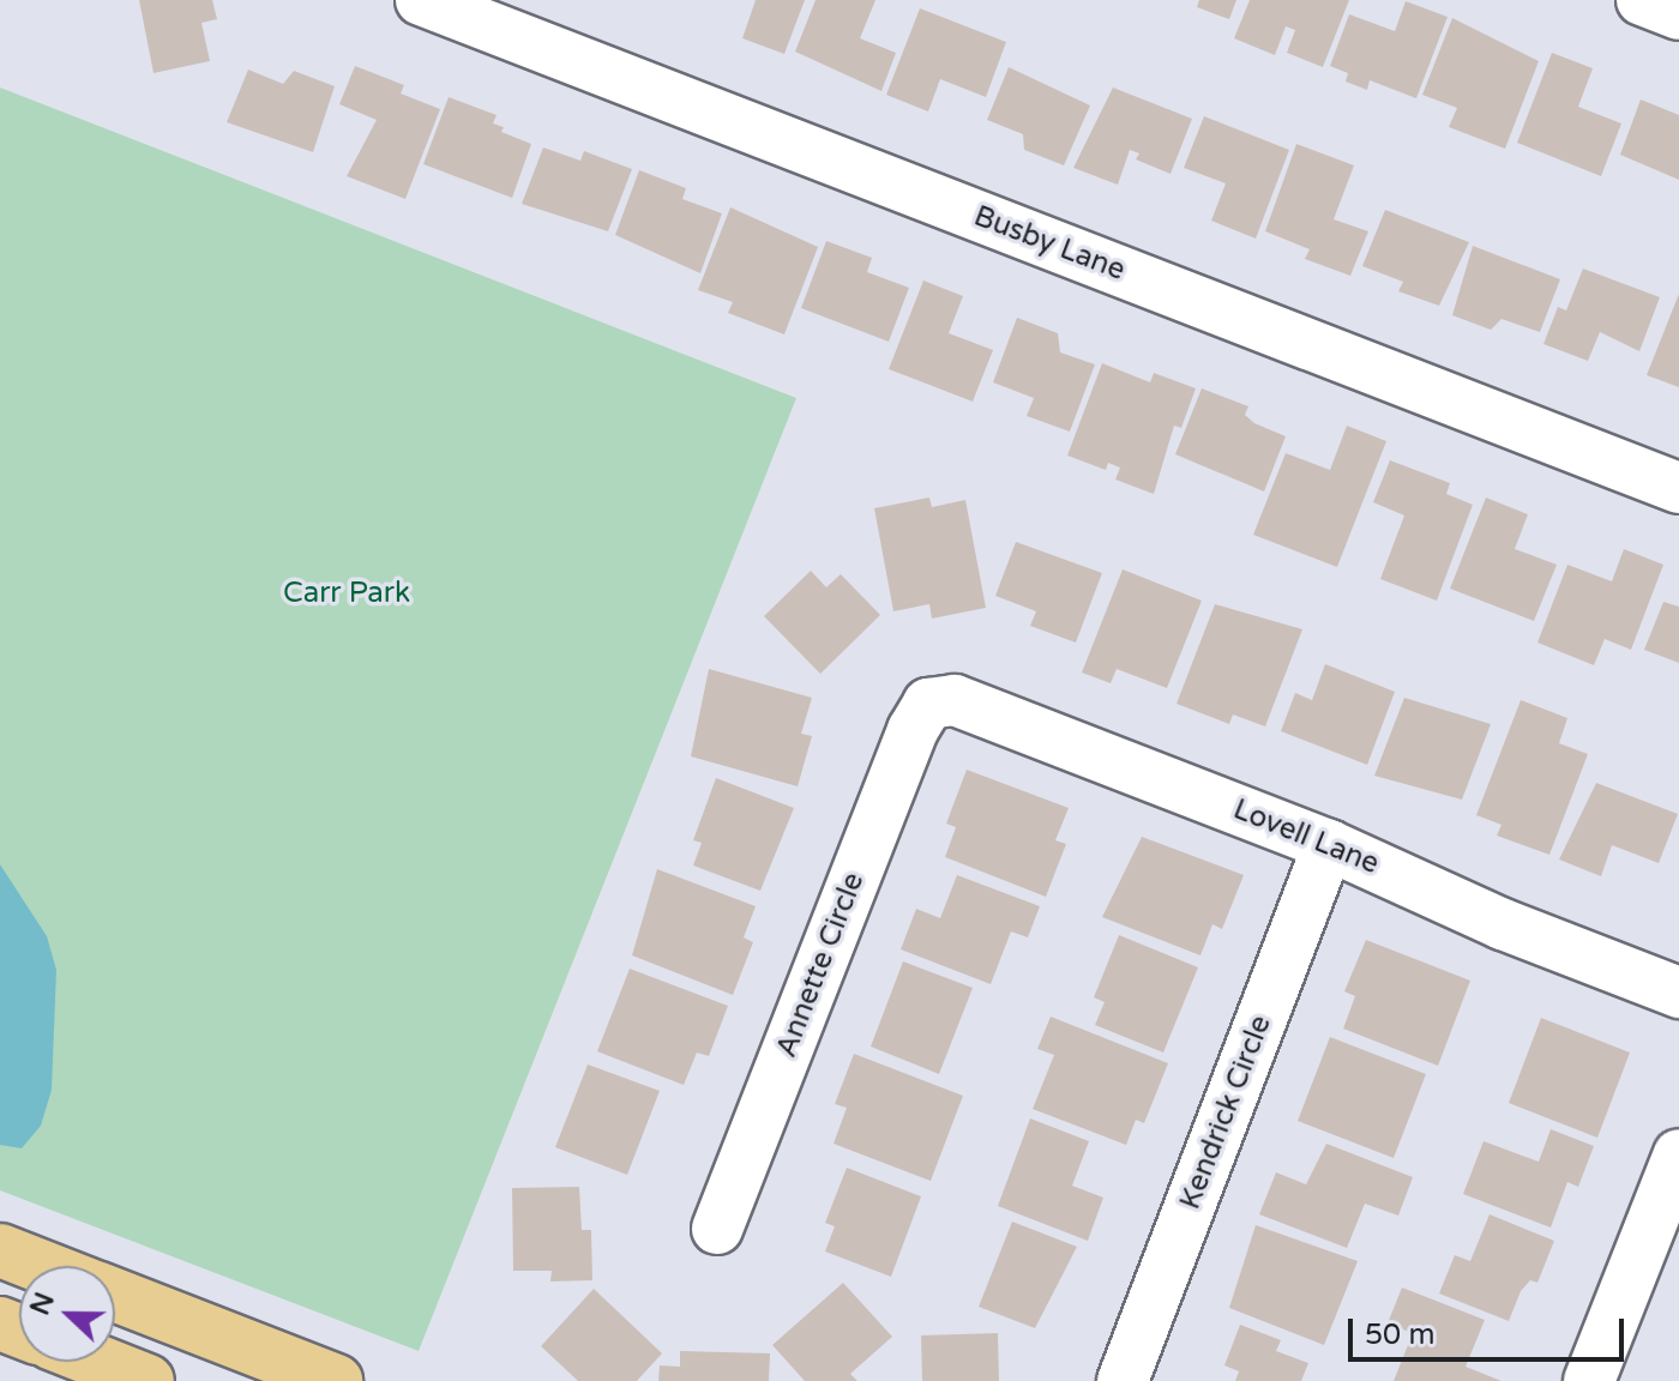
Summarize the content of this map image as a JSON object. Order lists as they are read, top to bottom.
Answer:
{
  "streets": {
    "street": [
      "Busby Lane",
      "Lovell Lane",
      "Annette Circle",
      "Kendrick Circle"
    ]
  },
  "crossings": [
    ["Lovell Lane", "Annette Circle"],
    ["Lovell Lane", "Kendrick Circle"]
  ],
  "parks": ["Carr Park"],
  "scale_bar": "50 m",
  "north": "left"
}
